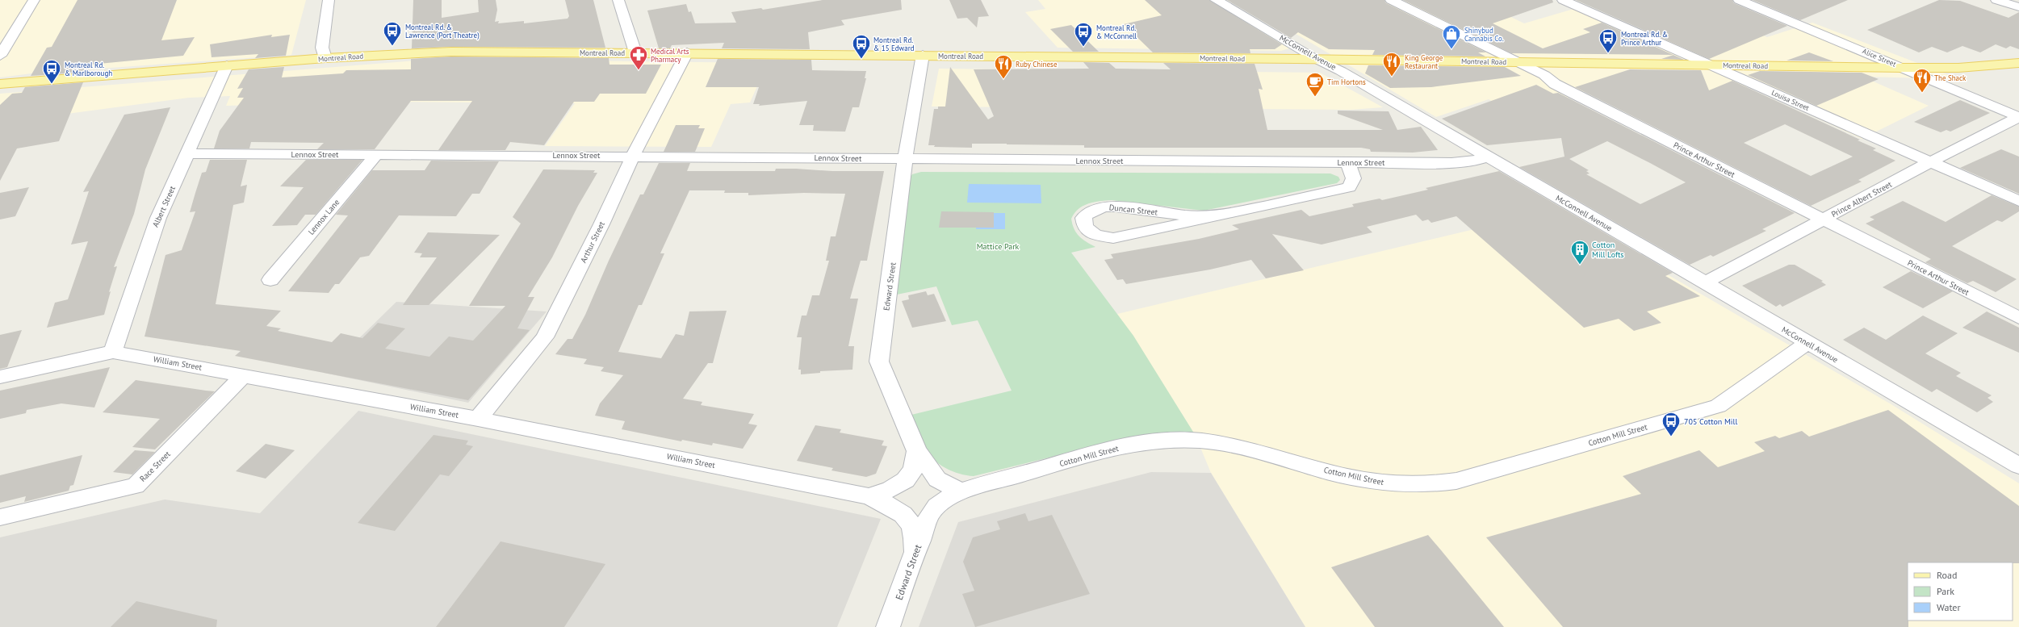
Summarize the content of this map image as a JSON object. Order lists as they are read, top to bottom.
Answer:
{
  "streets": {
    "main road": ["Montreal Road"],
    "street": [
      "McConnell Avenue",
      "Alice Street",
      "Louisa Street",
      "Lennox Street",
      "Prince Arthur Street",
      "Prince Albert Street",
      "Albert Street",
      "Duncan Street",
      "Lennox Lane",
      "Arthur Street",
      "Edward Street",
      "William Street",
      "Cotton Mill Street",
      "Race Street"
    ]
  },
  "crossings": [
    ["Montreal Road", "McConnell Avenue"],
    ["Montreal Road", "Alice Street"],
    ["Montreal Road", "Louisa Street"],
    ["Montreal Road", "Prince Arthur Street"],
    ["Montreal Road", "Albert Street"],
    ["Montreal Road", "Arthur Street"],
    ["Montreal Road", "Edward Street"],
    ["McConnell Avenue", "Lennox Street"],
    ["McConnell Avenue", "Prince Albert Street"],
    ["McConnell Avenue", "Cotton Mill Street"],
    ["Alice Street", "Prince Albert Street"],
    ["Louisa Street", "Prince Albert Street"],
    ["Lennox Street", "Albert Street"],
    ["Lennox Street", "Duncan Street"],
    ["Lennox Street", "Lennox Lane"],
    ["Lennox Street", "Arthur Street"],
    ["Lennox Street", "Edward Street"],
    ["Prince Arthur Street", "Prince Albert Street"],
    ["Albert Street", "William Street"],
    ["Arthur Street", "William Street"],
    ["Edward Street", "William Street"],
    ["Edward Street", "Cotton Mill Street"],
    ["William Street", "Race Street"]
  ],
  "parks": ["Mattice Park"],
  "places": {
    "bus stop": [
      "Montreal Rd. & Lawrence (Port Theatre)",
      "Montreal Rd. & McConnell",
      "Montreal Rd. & Prince Arthur",
      "Montreal Rd. & 15 Edward",
      "Montreal Rd. & Marlborough",
      "705 Cotton Mill"
    ],
    "shop": ["Shinybud Cannabis Co."],
    "pharmacy": ["Medical Arts Pharmacy"],
    "restaurant": ["King George Restaurant", "Ruby Chinese", "The Shack"],
    "cafe": ["Tim Hortons"],
    "building": ["Cotton Mill Lofts"]
  },
  "legend": ["Road", "Park", "Water"]
}
